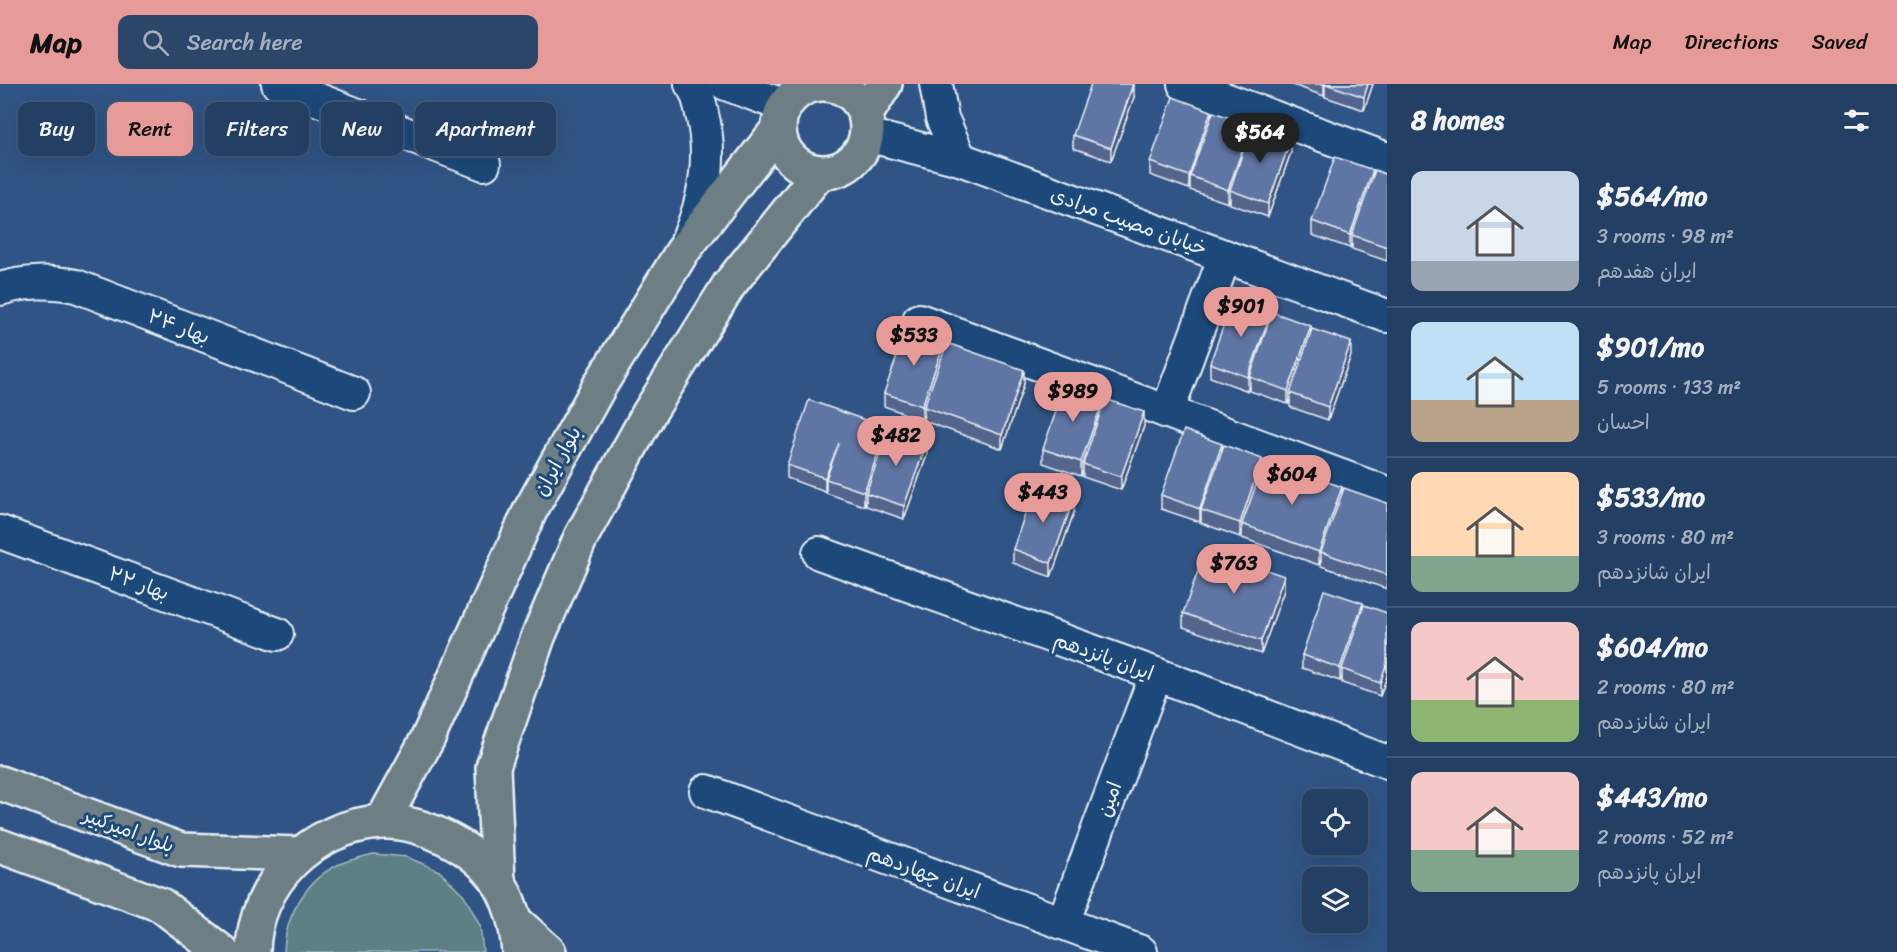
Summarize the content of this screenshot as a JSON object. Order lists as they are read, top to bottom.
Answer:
{
  "streets": {
    "main road": ["بلوار ایران", "بلوار امیرکبیر"],
    "street": [
      "خیابان مصیب مرادی",
      "بهار ۲۴",
      "بهار ۲۲",
      "ایران پانزدهم",
      "امین",
      "ایران چهاردهم"
    ]
  },
  "crossings": [
    ["خیابان مصیب مرادی", "بلوار ایران"],
    ["ایران پانزدهم", "امین"],
    ["امین", "ایران چهاردهم"]
  ],
  "page": {
    "header": "Map",
    "search": "Search here",
    "nav": ["Map", "Directions", "Saved"],
    "heading": "8 homes",
    "chip": [
      "Buy",
      "Rent",
      "Filters",
      "New",
      "Apartment"
    ],
    "price": [
      "$564",
      "$901",
      "$533",
      "$989",
      "$482",
      "$604",
      "$443",
      "$763"
    ],
    "list": [
      {
        "name": "$564/mo",
        "note": "3 rooms · 98 m² · ایران هفدهم"
      },
      {
        "name": "$901/mo",
        "note": "5 rooms · 133 m² · احسان"
      },
      {
        "name": "$533/mo",
        "note": "3 rooms · 80 m² · ایران شانزدهم"
      },
      {
        "name": "$604/mo",
        "note": "2 rooms · 80 m² · ایران شانزدهم"
      },
      {
        "name": "$443/mo",
        "note": "2 rooms · 52 m² · ایران پانزدهم"
      }
    ]
  }
}
